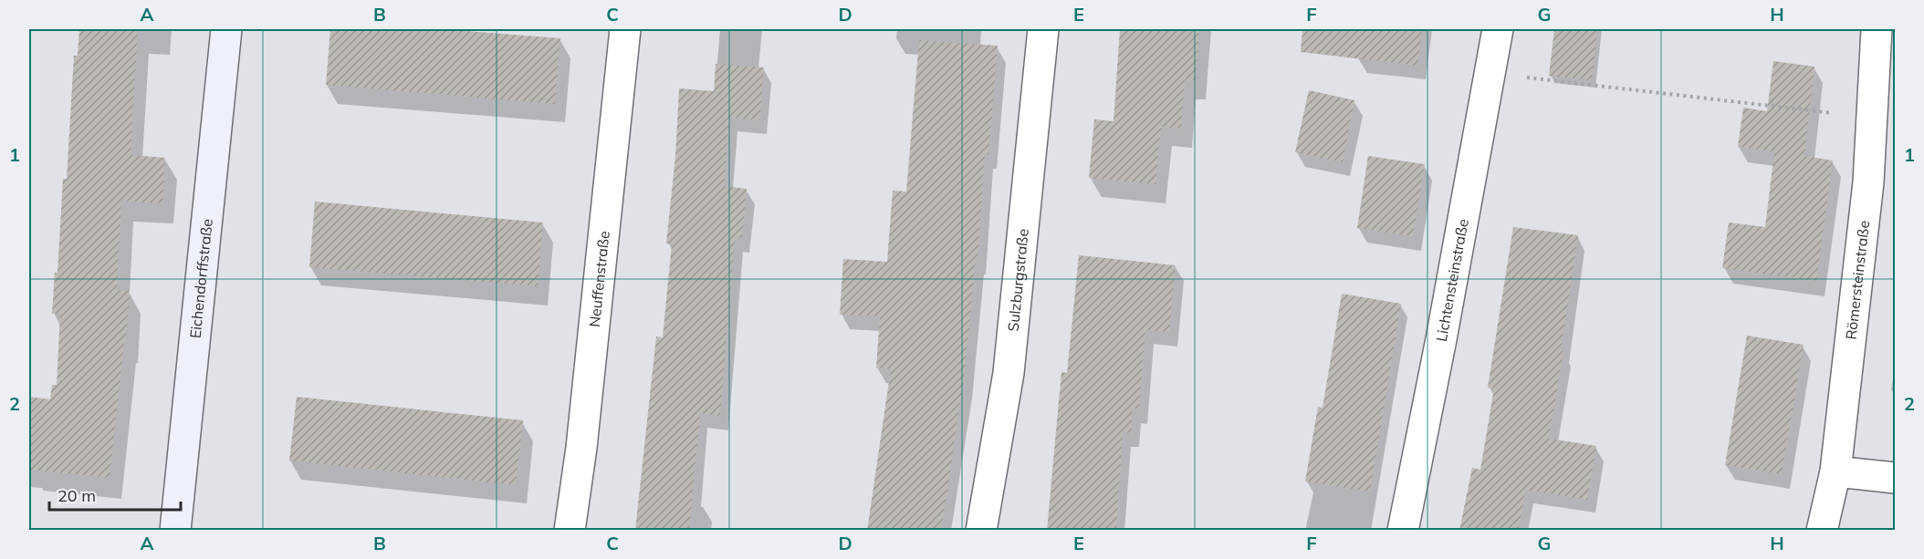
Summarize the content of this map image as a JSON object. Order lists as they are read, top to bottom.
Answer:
{
  "streets": {
    "street": [
      "Eichendorffstraße",
      "Neuffenstraße",
      "Sulzburgstraße",
      "Lichtensteinstraße",
      "Römersteinstraße"
    ]
  },
  "scale_bar": "20 m",
  "grid": {
    "columns": [
      "A",
      "B",
      "C",
      "D",
      "E",
      "F",
      "G",
      "H"
    ],
    "rows": ["1", "2"]
  }
}
